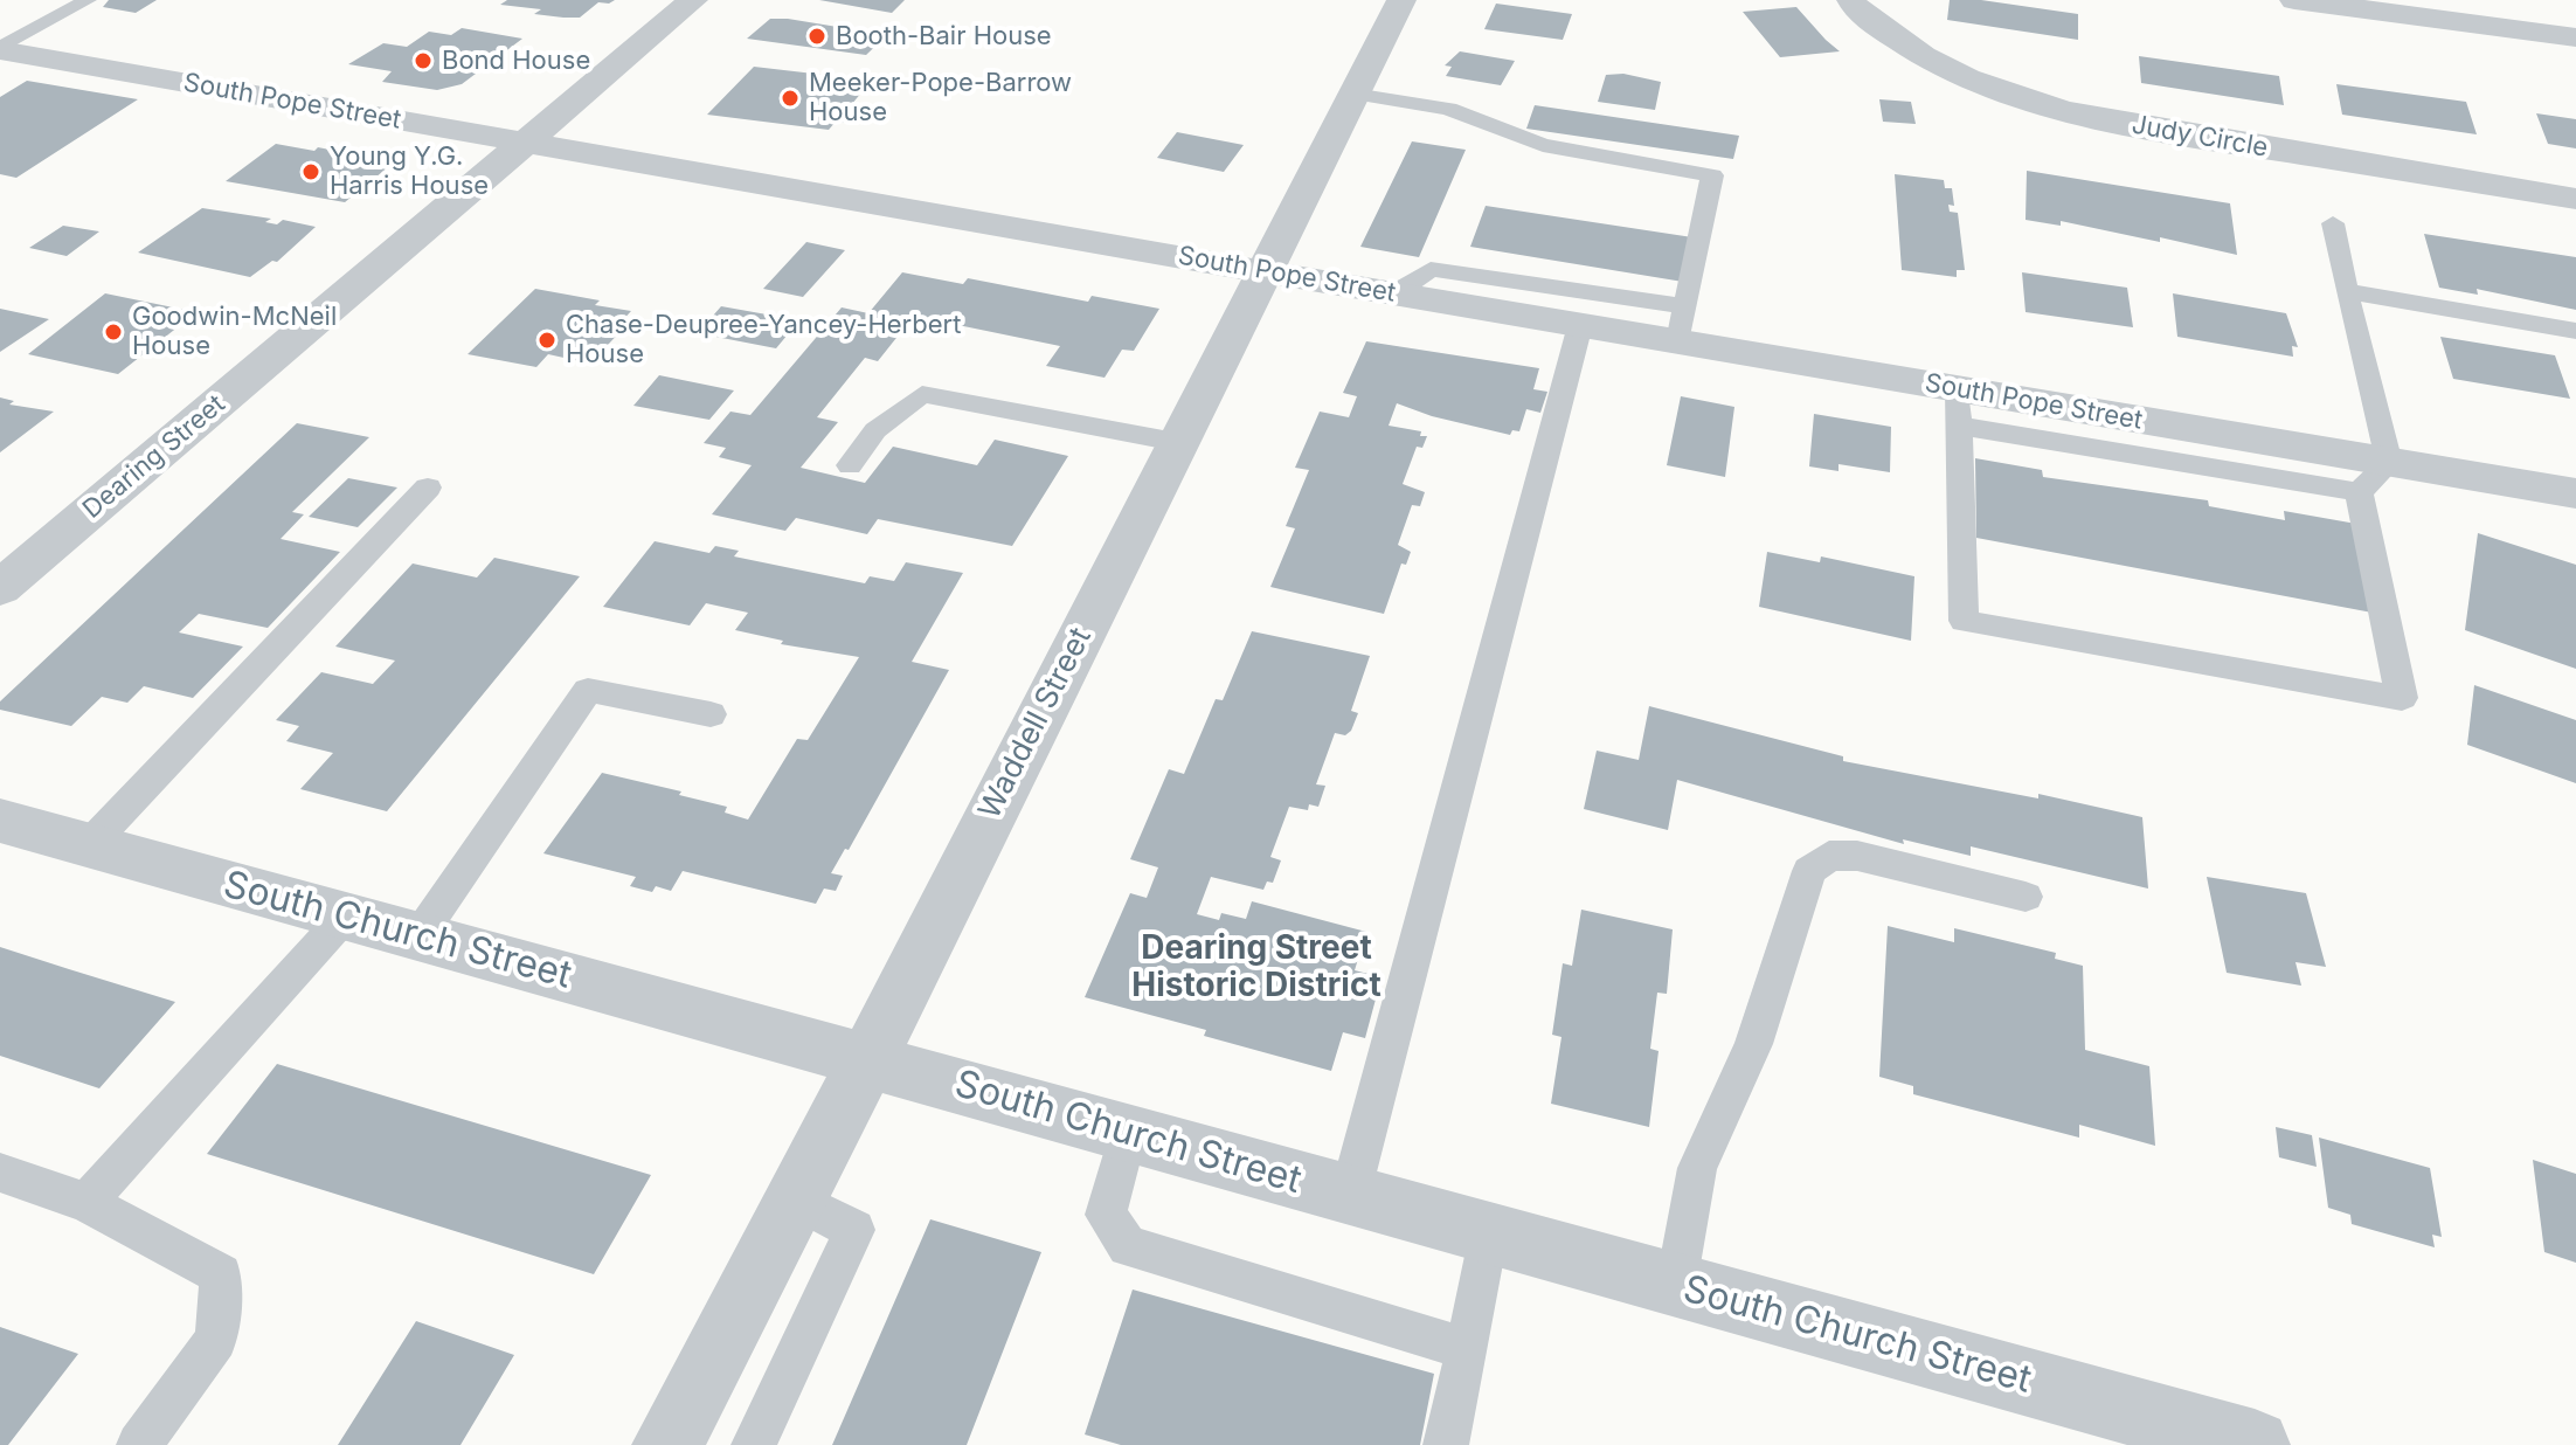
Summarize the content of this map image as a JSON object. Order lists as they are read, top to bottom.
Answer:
{
  "streets": {
    "street": [
      "South Pope Street",
      "Judy Circle",
      "Dearing Street",
      "Waddell Street",
      "South Church Street"
    ]
  },
  "crossings": [
    ["South Pope Street", "Dearing Street"],
    ["South Pope Street", "Waddell Street"],
    ["Waddell Street", "South Church Street"]
  ],
  "districts": ["Dearing Street Historic District"],
  "places": [
    "Booth-Bair House",
    "Bond House",
    "Meeker-Pope-Barrow House",
    "Young Y.G. Harris House",
    "Goodwin-McNeil House",
    "Chase-Deupree-Yancey-Herbert House"
  ]
}
